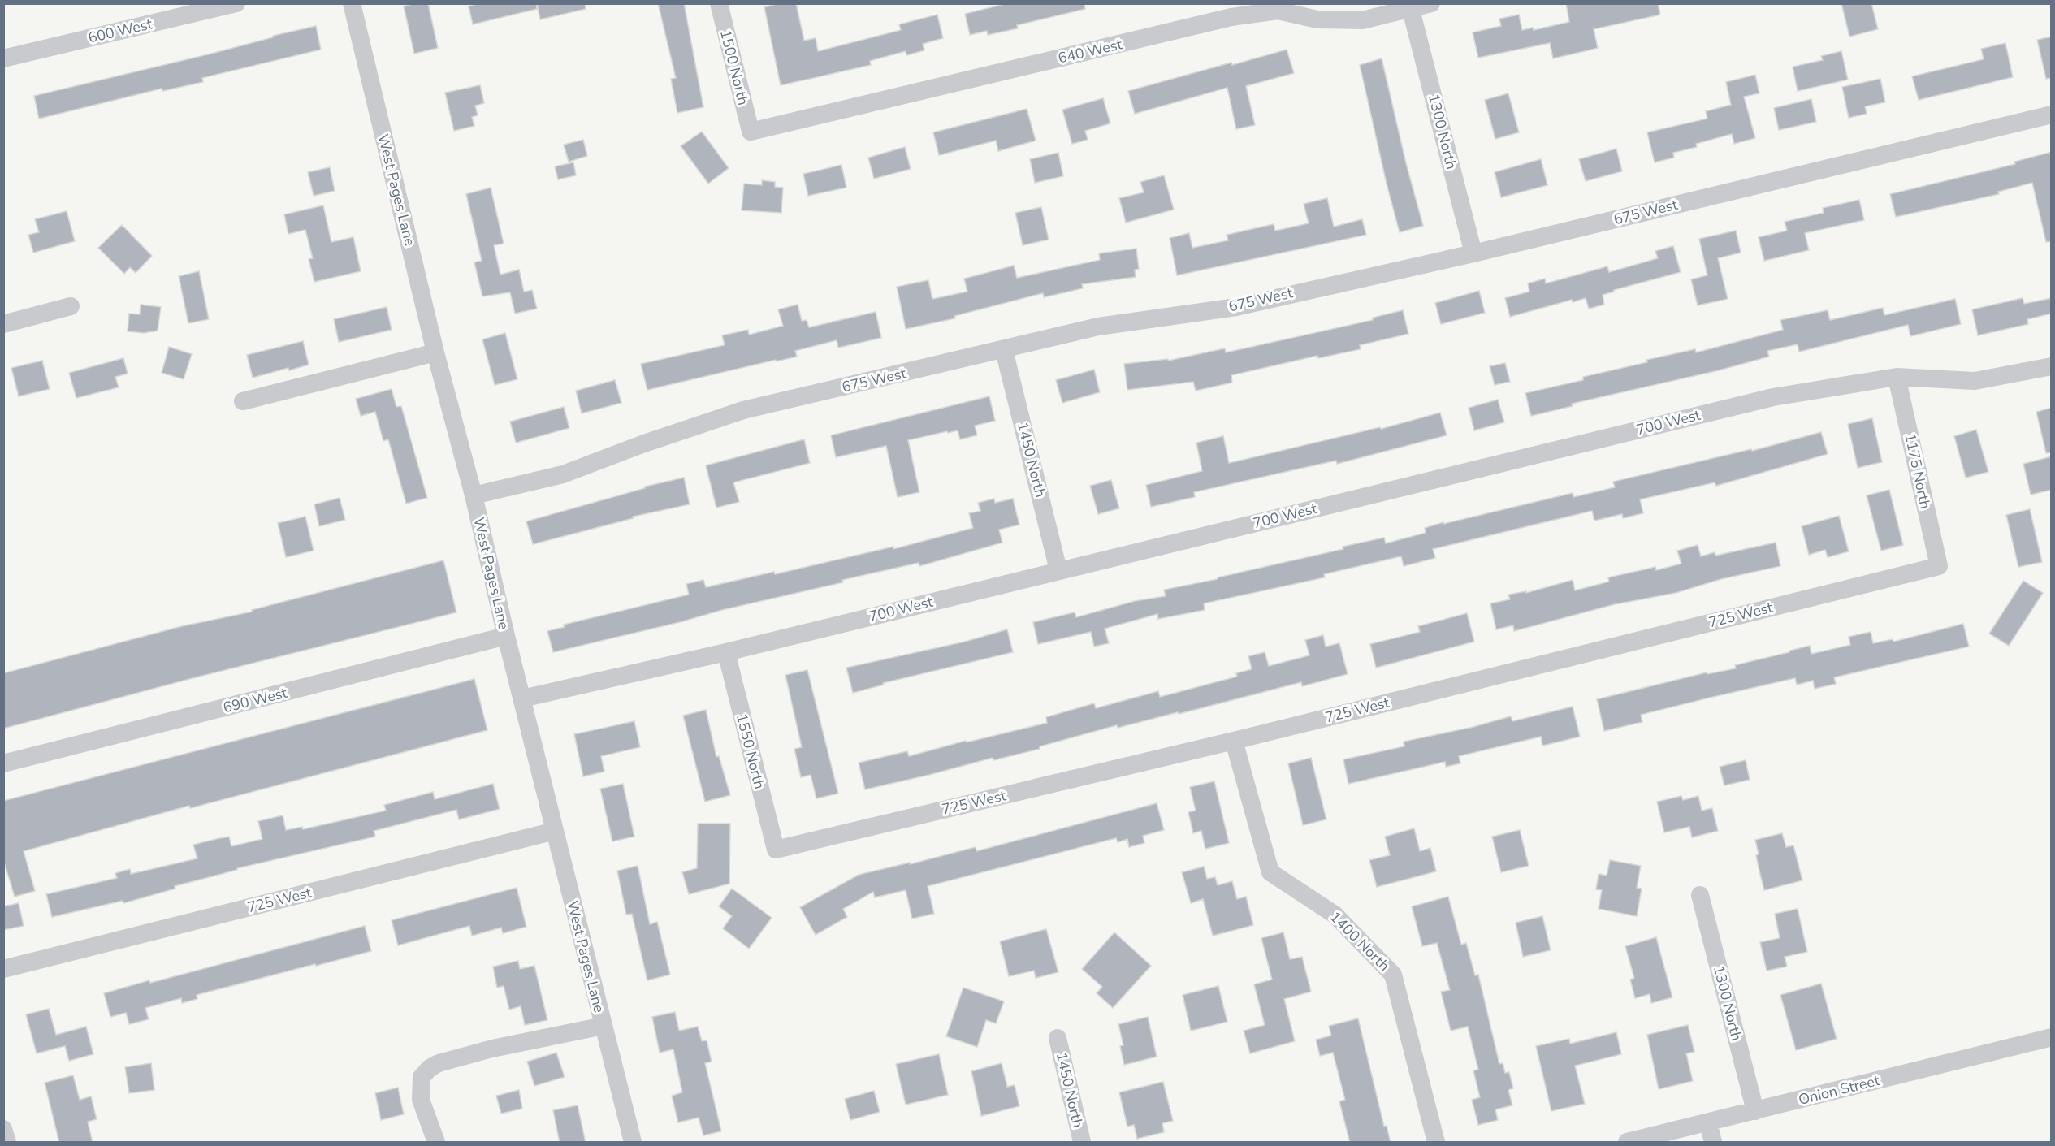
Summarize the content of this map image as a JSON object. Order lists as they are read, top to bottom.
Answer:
{
  "streets": {
    "street": [
      "600 West",
      "640 West",
      "1500 North",
      "1300 North",
      "West Pages Lane",
      "675 West",
      "700 West",
      "1450 North",
      "1175 North",
      "725 West",
      "690 West",
      "1550 North",
      "1400 North",
      "Onion Street"
    ]
  },
  "crossings": [
    ["640 West", "1500 North"],
    ["640 West", "1300 North"],
    ["1300 North", "675 West"],
    ["1300 North", "Onion Street"],
    ["West Pages Lane", "675 West"],
    ["West Pages Lane", "700 West"],
    ["West Pages Lane", "725 West"],
    ["West Pages Lane", "690 West"],
    ["675 West", "1450 North"],
    ["700 West", "1450 North"],
    ["700 West", "1175 North"],
    ["700 West", "1550 North"],
    ["1175 North", "725 West"],
    ["725 West", "1550 North"],
    ["725 West", "1400 North"]
  ]
}
